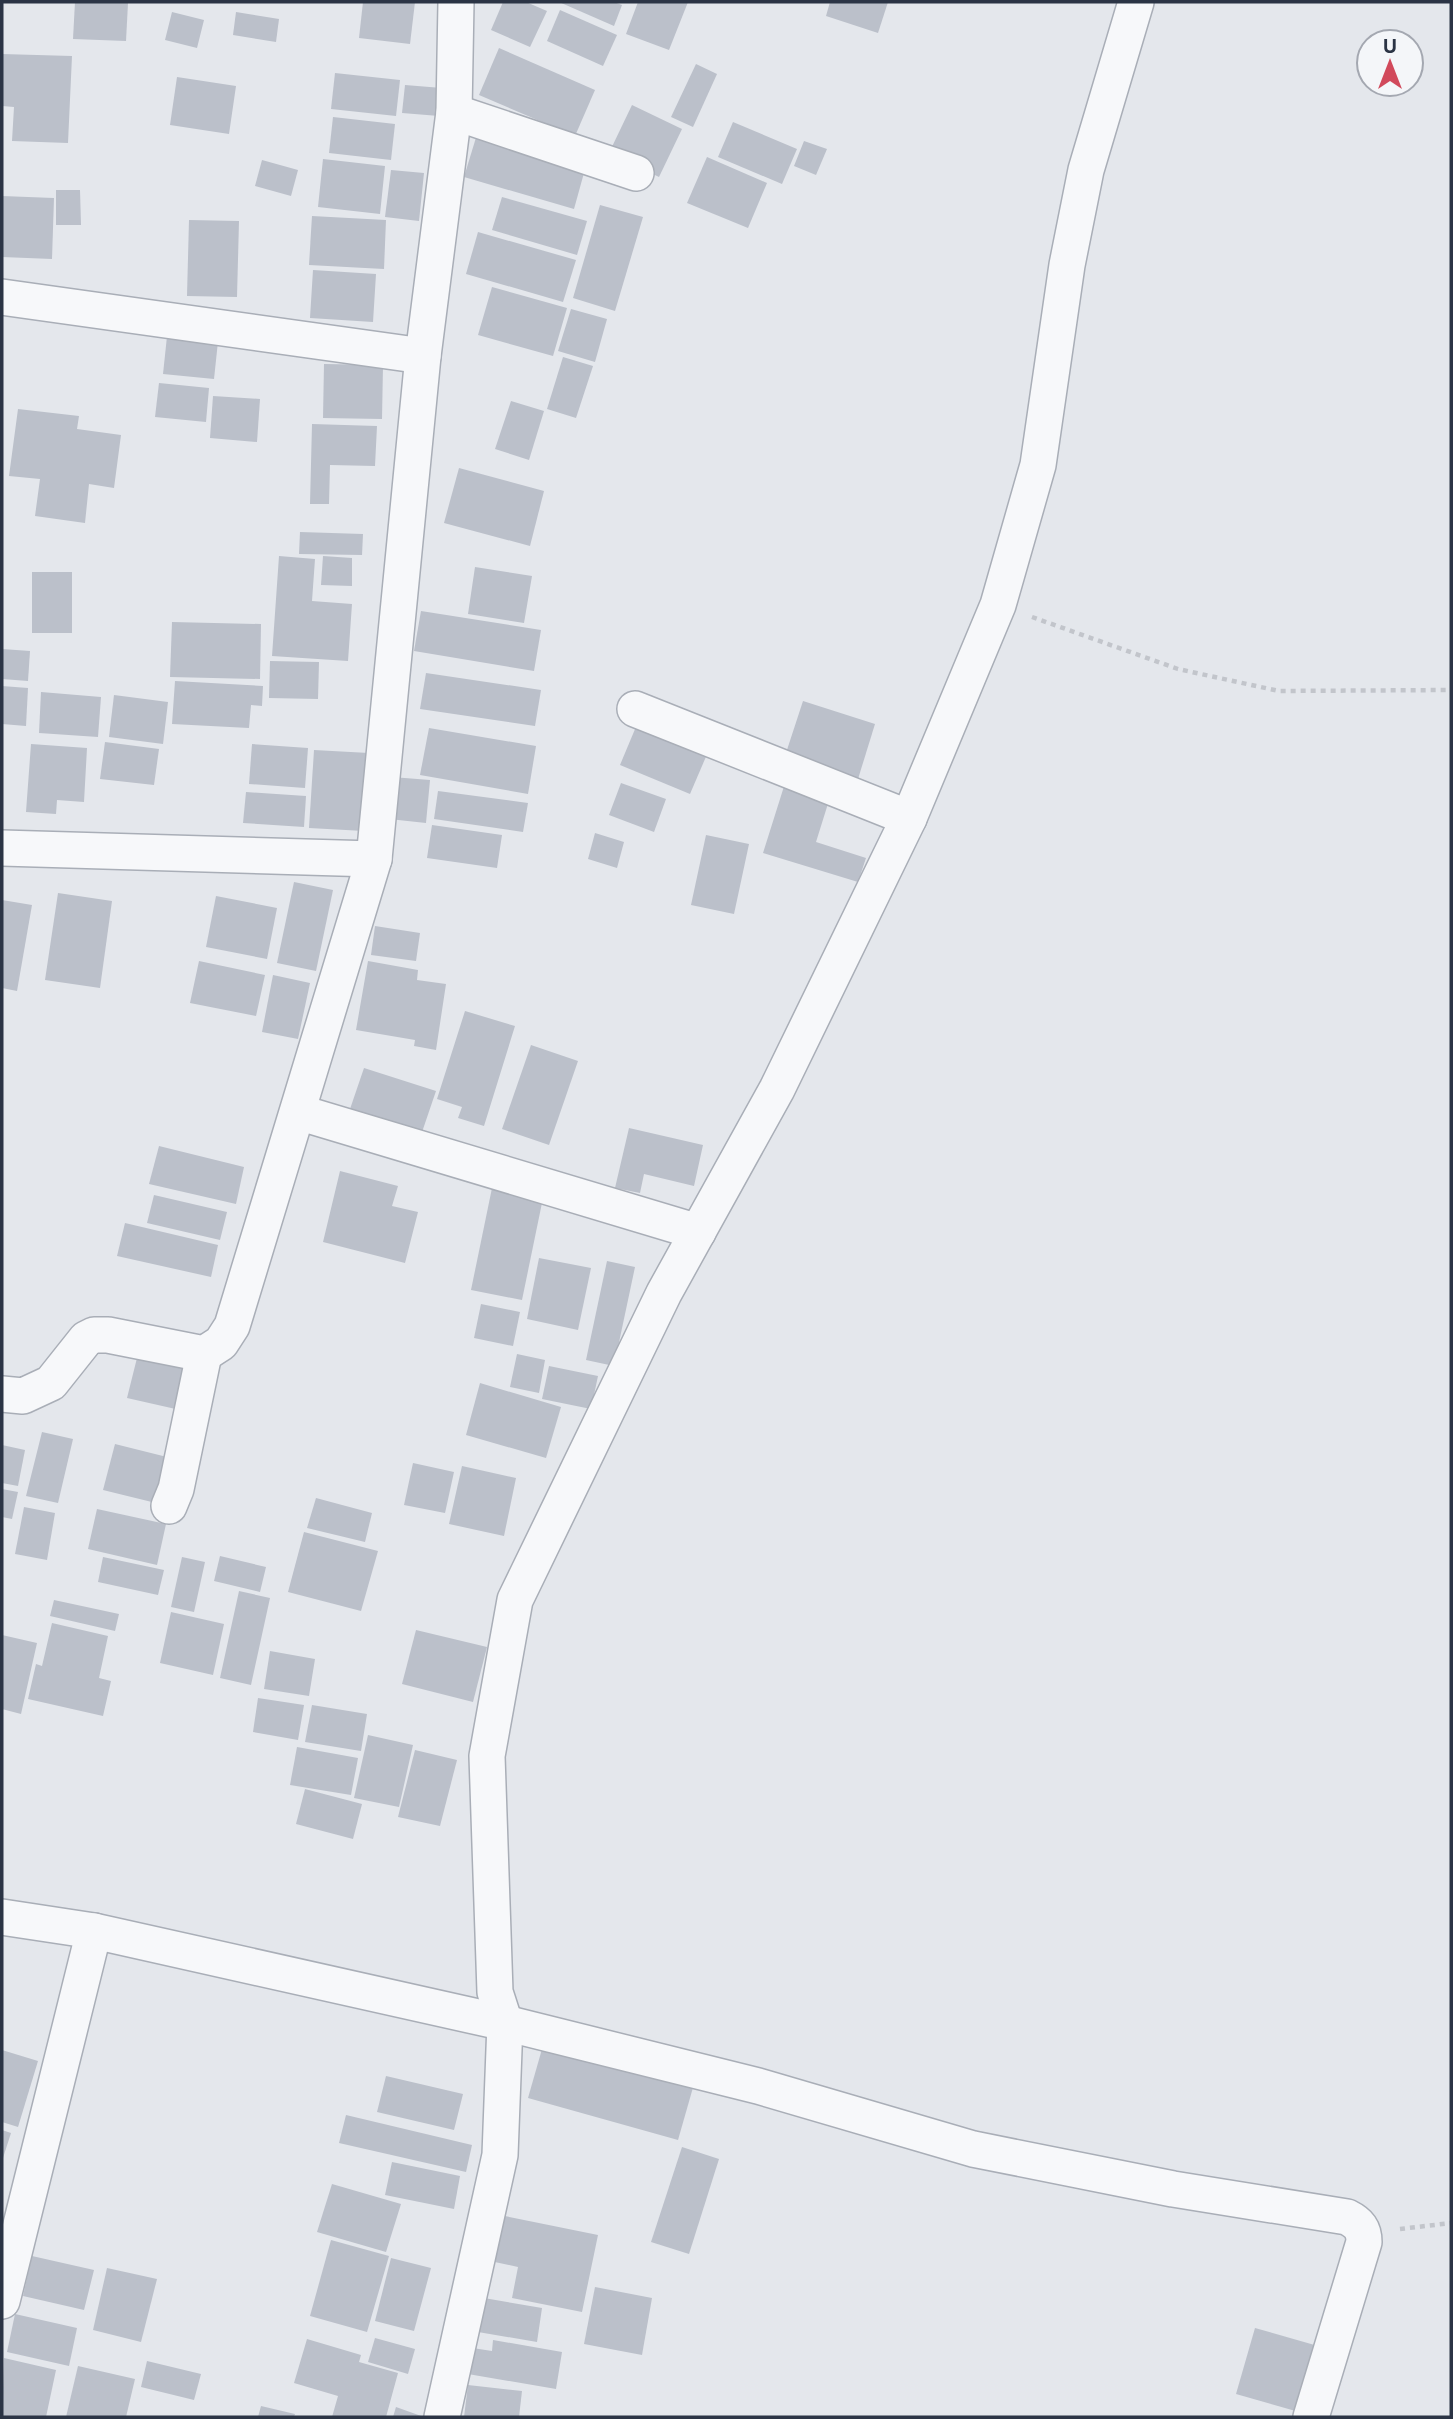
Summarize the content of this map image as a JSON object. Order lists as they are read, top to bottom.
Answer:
{
  "north": "top"
}
